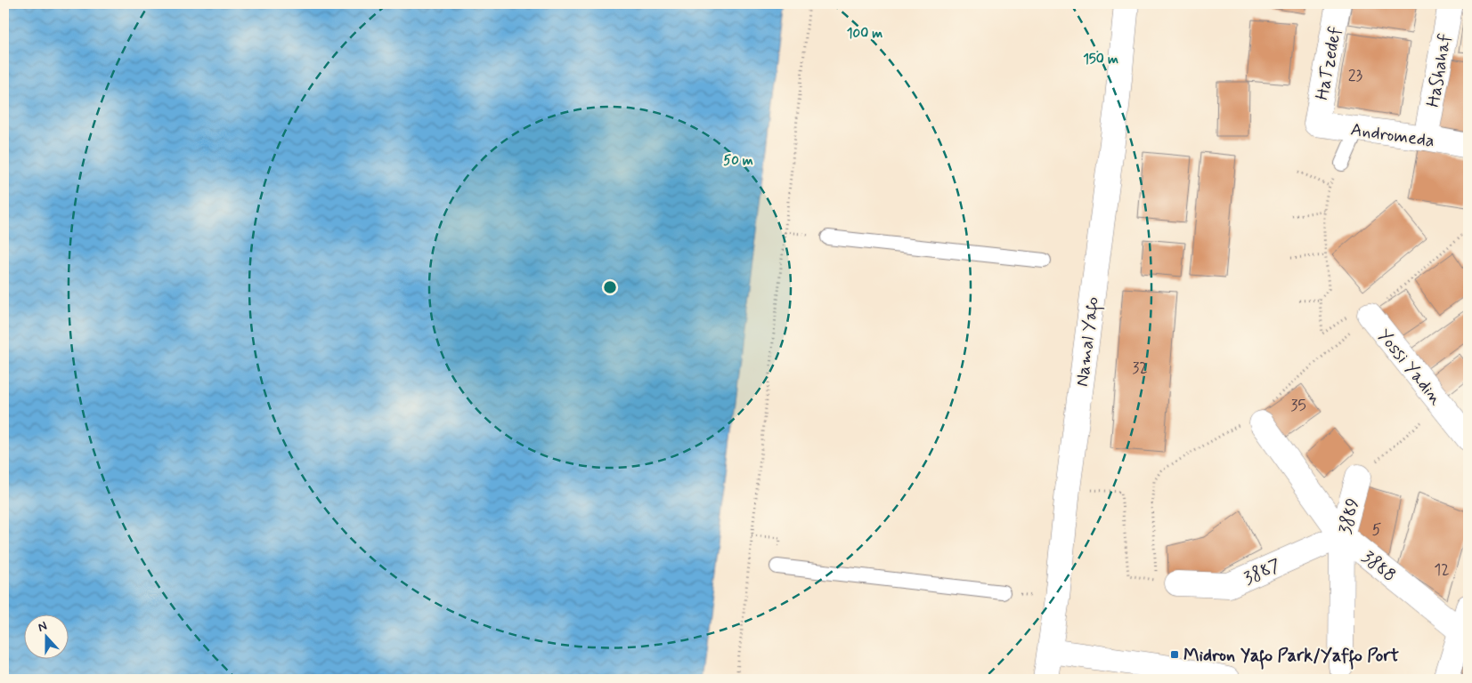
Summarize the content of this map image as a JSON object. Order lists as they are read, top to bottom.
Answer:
{
  "streets": {
    "street": [
      "HaTzedef",
      "HaShahaf",
      "Andromeda",
      "Namal Yafo",
      "Yossi Yadin",
      "3889",
      "3888",
      "3887"
    ]
  },
  "crossings": [
    ["HaTzedef", "Andromeda"],
    ["HaShahaf", "Andromeda"],
    ["Yossi Yadin", "3889"],
    ["3889", "3888"],
    ["3889", "3887"],
    ["3888", "3887"]
  ],
  "places": {
    "transit": ["Midron Yafo Park/Yaffo Port"]
  },
  "house_numbers": [
    "23",
    "32",
    "35",
    "5",
    "12"
  ],
  "north": "top",
  "rings": ["100 m", "150 m", "50 m"]
}
